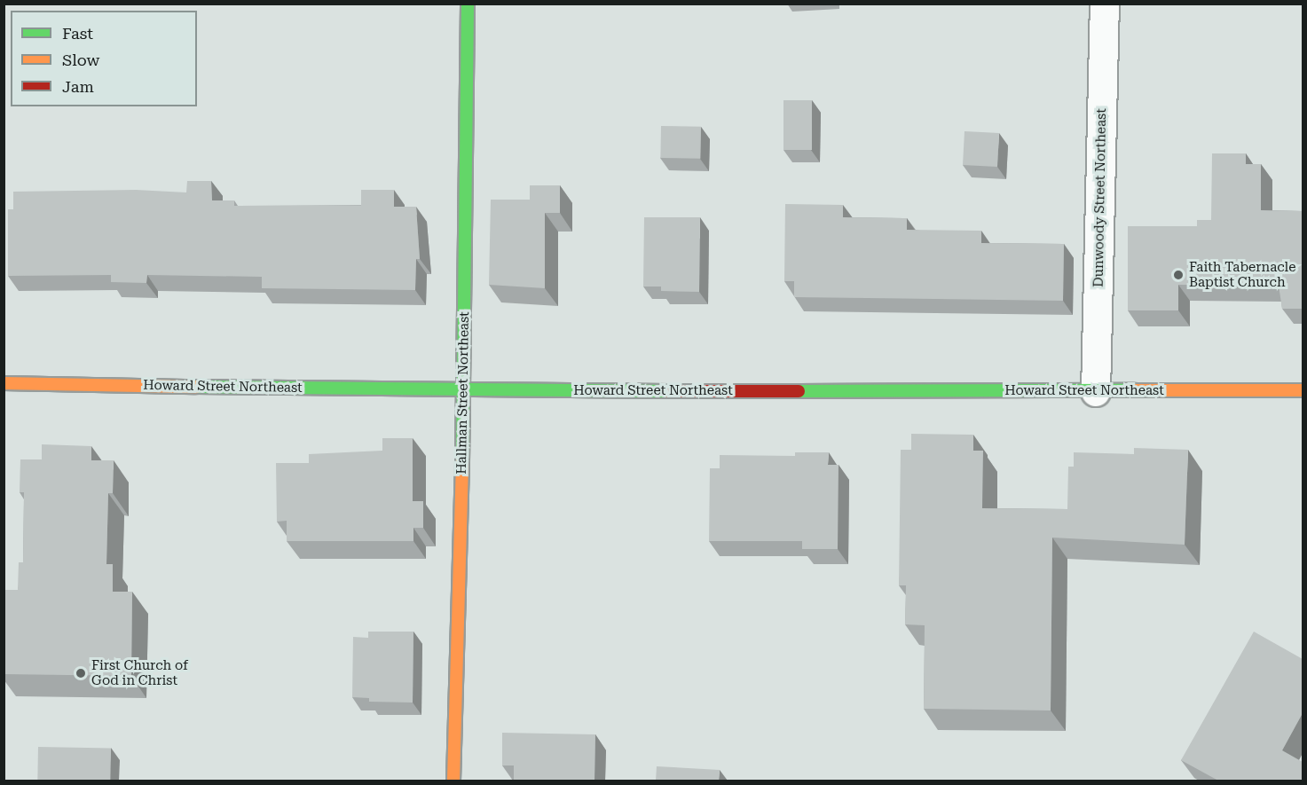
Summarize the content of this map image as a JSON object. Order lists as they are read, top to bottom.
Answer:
{
  "streets": {
    "street": ["Dunwoody Street Northeast", "Howard Street Northeast", "Hallman Street Northeast"]
  },
  "crossings": [
    ["Dunwoody Street Northeast", "Howard Street Northeast"],
    ["Howard Street Northeast", "Hallman Street Northeast"]
  ],
  "places": ["Faith Tabernacle Baptist Church", "First Church of God in Christ"],
  "legend": ["Fast", "Slow", "Jam"]
}
